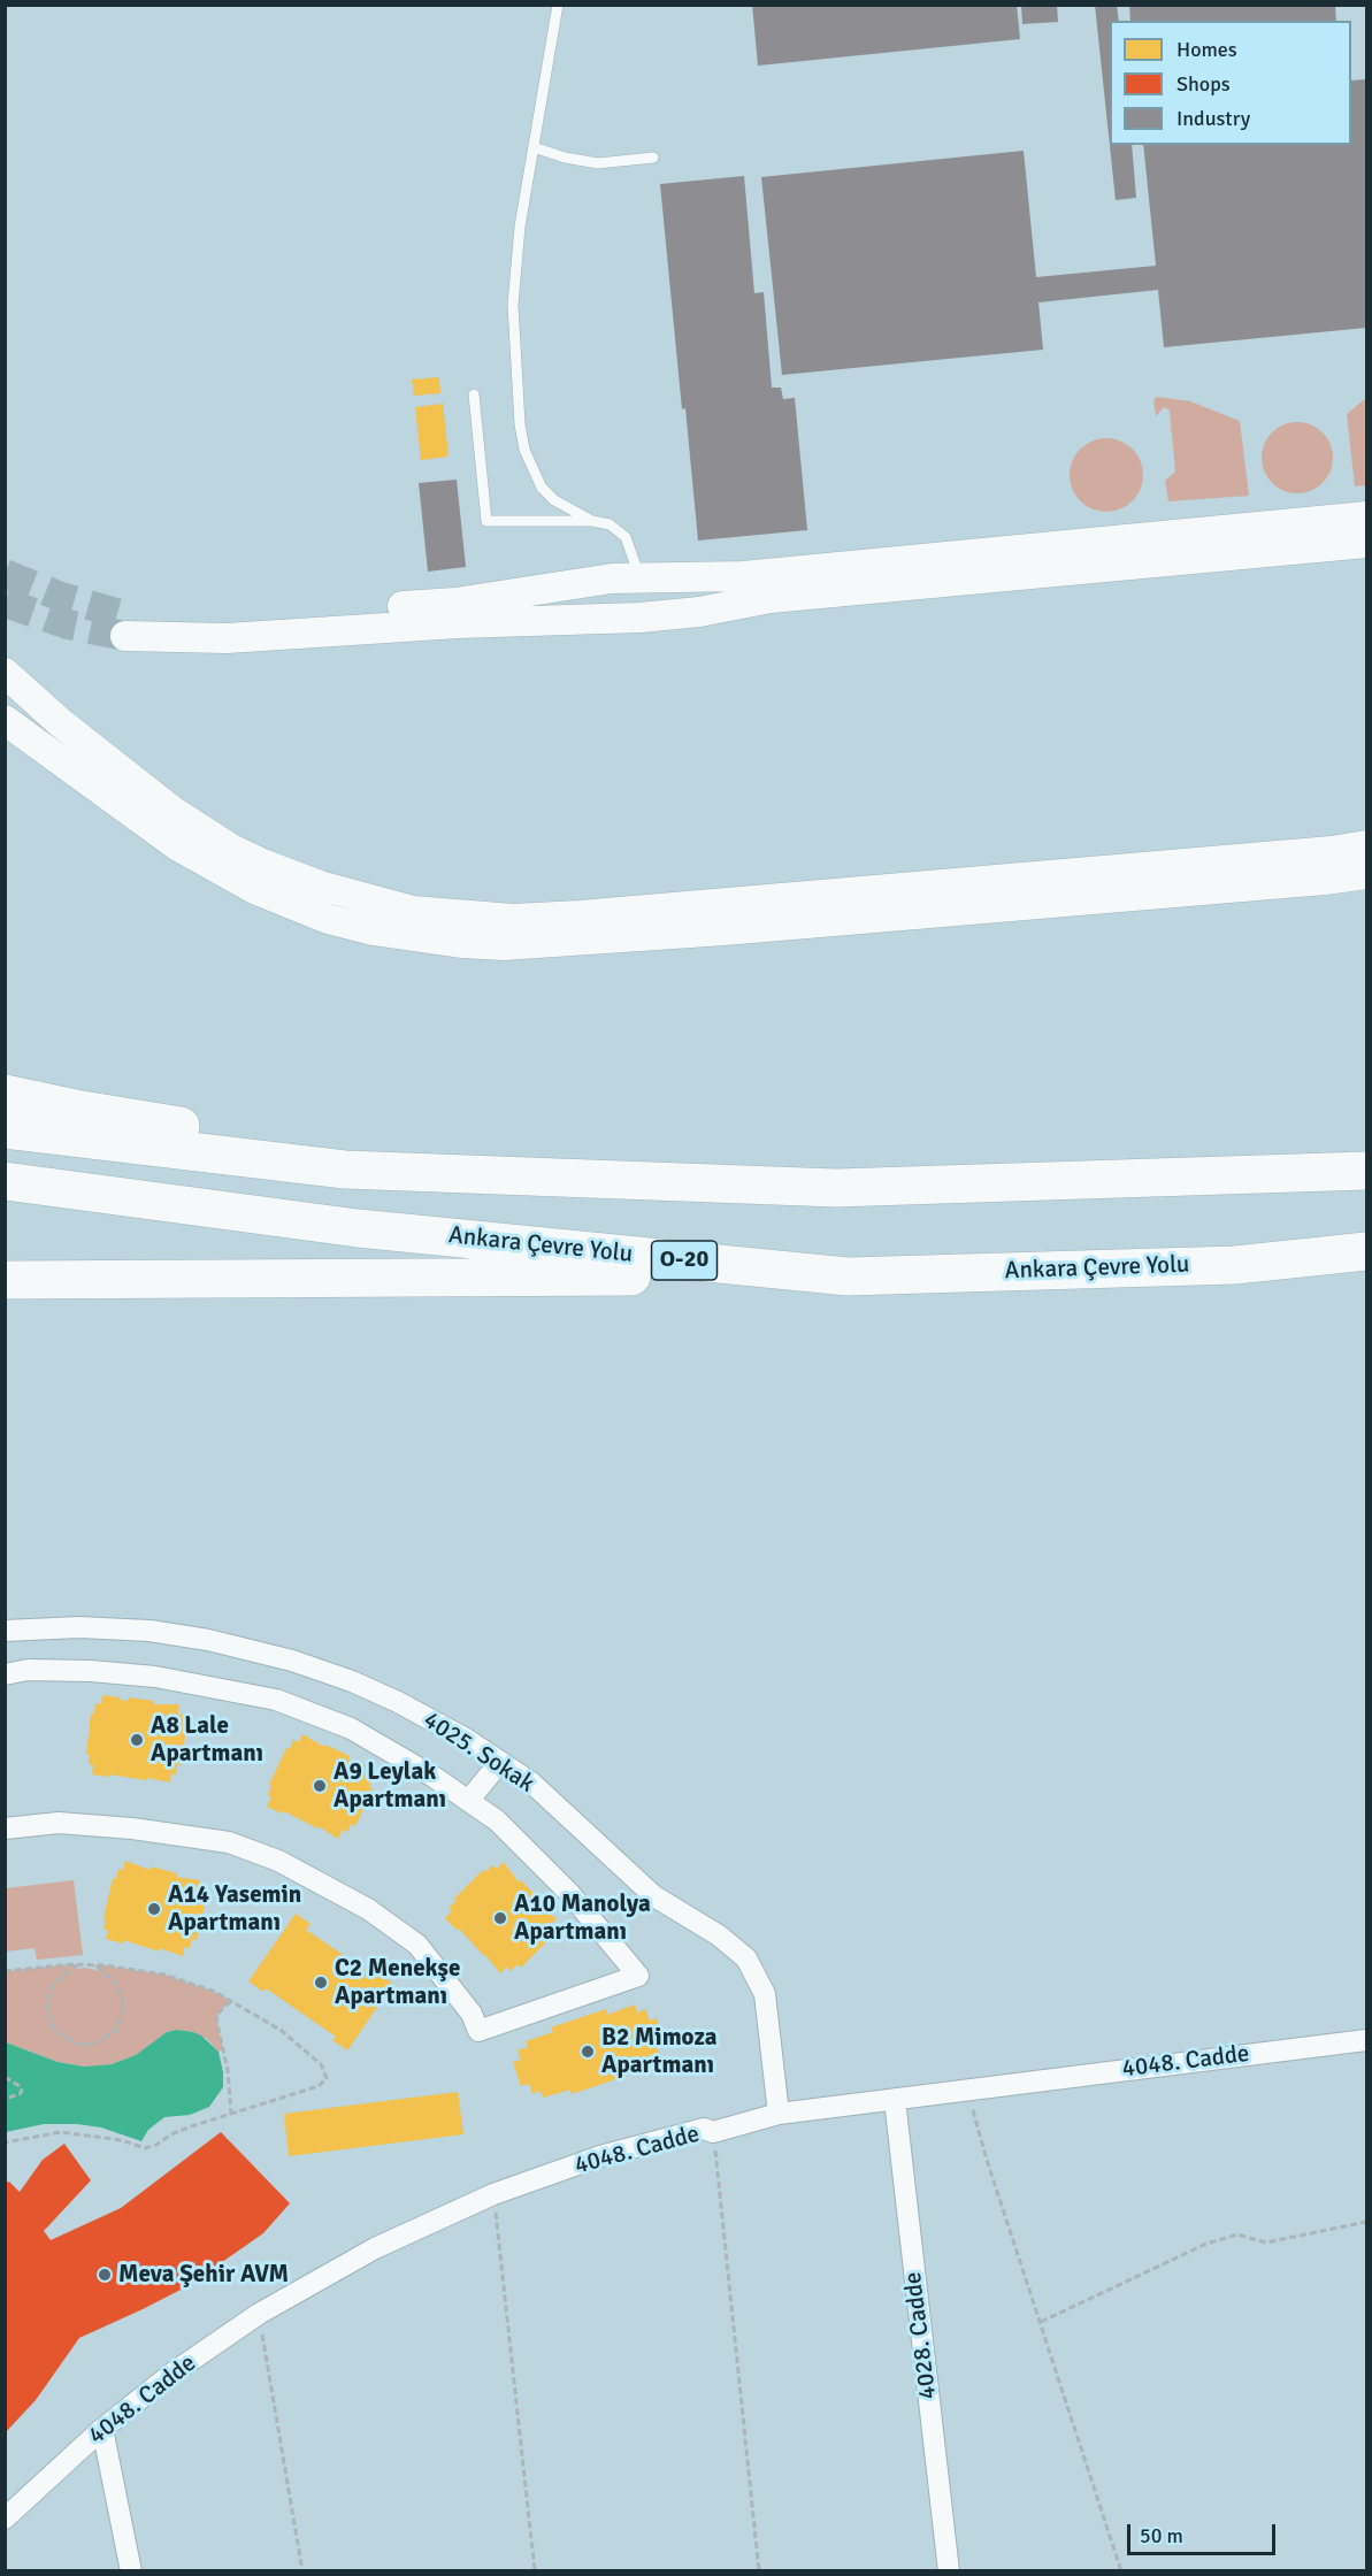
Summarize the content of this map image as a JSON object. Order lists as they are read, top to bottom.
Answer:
{
  "streets": {
    "highway": ["Ankara Çevre Yolu", "O-20"],
    "street": ["4025. Sokak", "4048. Cadde", "4028. Cadde"]
  },
  "crossings": [
    ["4025. Sokak", "4048. Cadde"],
    ["4048. Cadde", "4028. Cadde"]
  ],
  "places": [
    "A8 Lale Apartmanı",
    "A9 Leylak Apartmanı",
    "A14 Yasemin Apartmanı",
    "A10 Manolya Apartmanı",
    "C2 Menekşe Apartmanı",
    "B2 Mimoza Apartmanı",
    "Meva Şehir AVM"
  ],
  "legend": ["Homes", "Shops", "Industry"],
  "scale_bar": "50 m"
}
